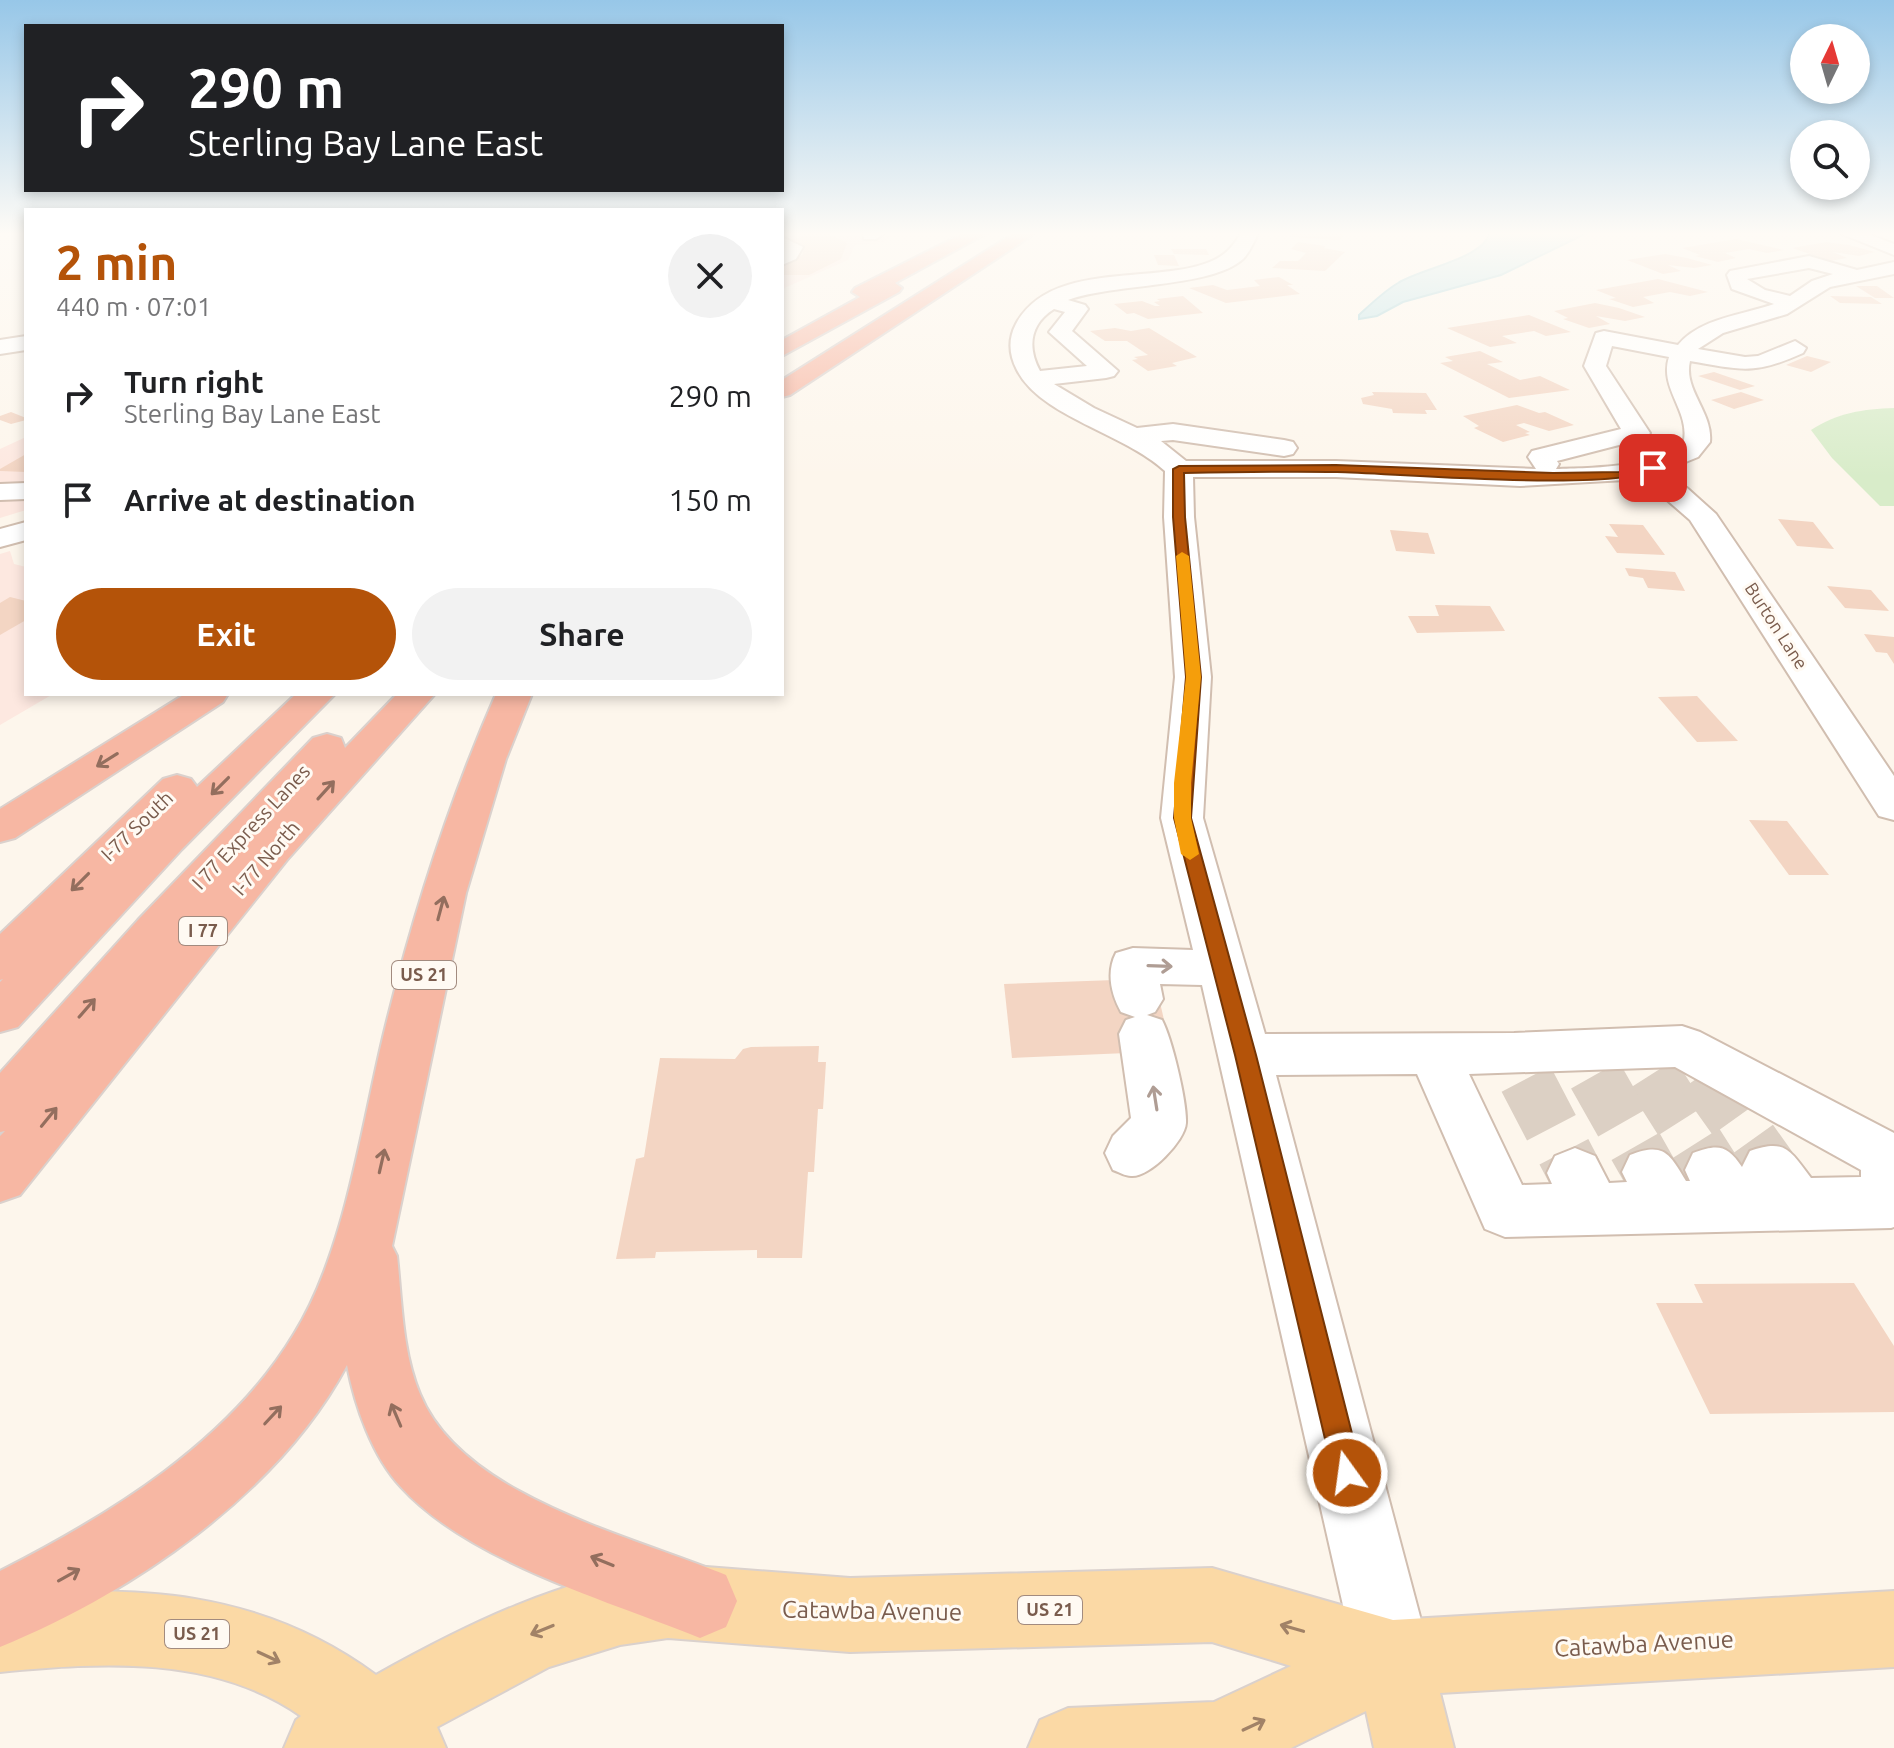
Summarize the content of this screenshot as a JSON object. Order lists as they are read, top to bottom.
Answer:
{
  "streets": {
    "highway": [
      "I-77 South",
      "I 77 Express Lanes",
      "I-77 North",
      "I 77",
      "US 21"
    ],
    "main road": ["Catawba Avenue"],
    "street": ["Burton Lane"]
  },
  "crossings": [
    ["US 21", "Catawba Avenue"]
  ],
  "north": "top",
  "page": {
    "turn": ["290 m", "Sterling Bay Lane East"],
    "heading": ["2 min", "440 m · 07:01"],
    "list": [
      {
        "name": "Turn right",
        "note": "Sterling Bay Lane East",
        "value": "290 m"
      },
      {
        "name": "Arrive at destination",
        "value": "150 m"
      }
    ],
    "buttons": ["Exit", "Share"]
  }
}
